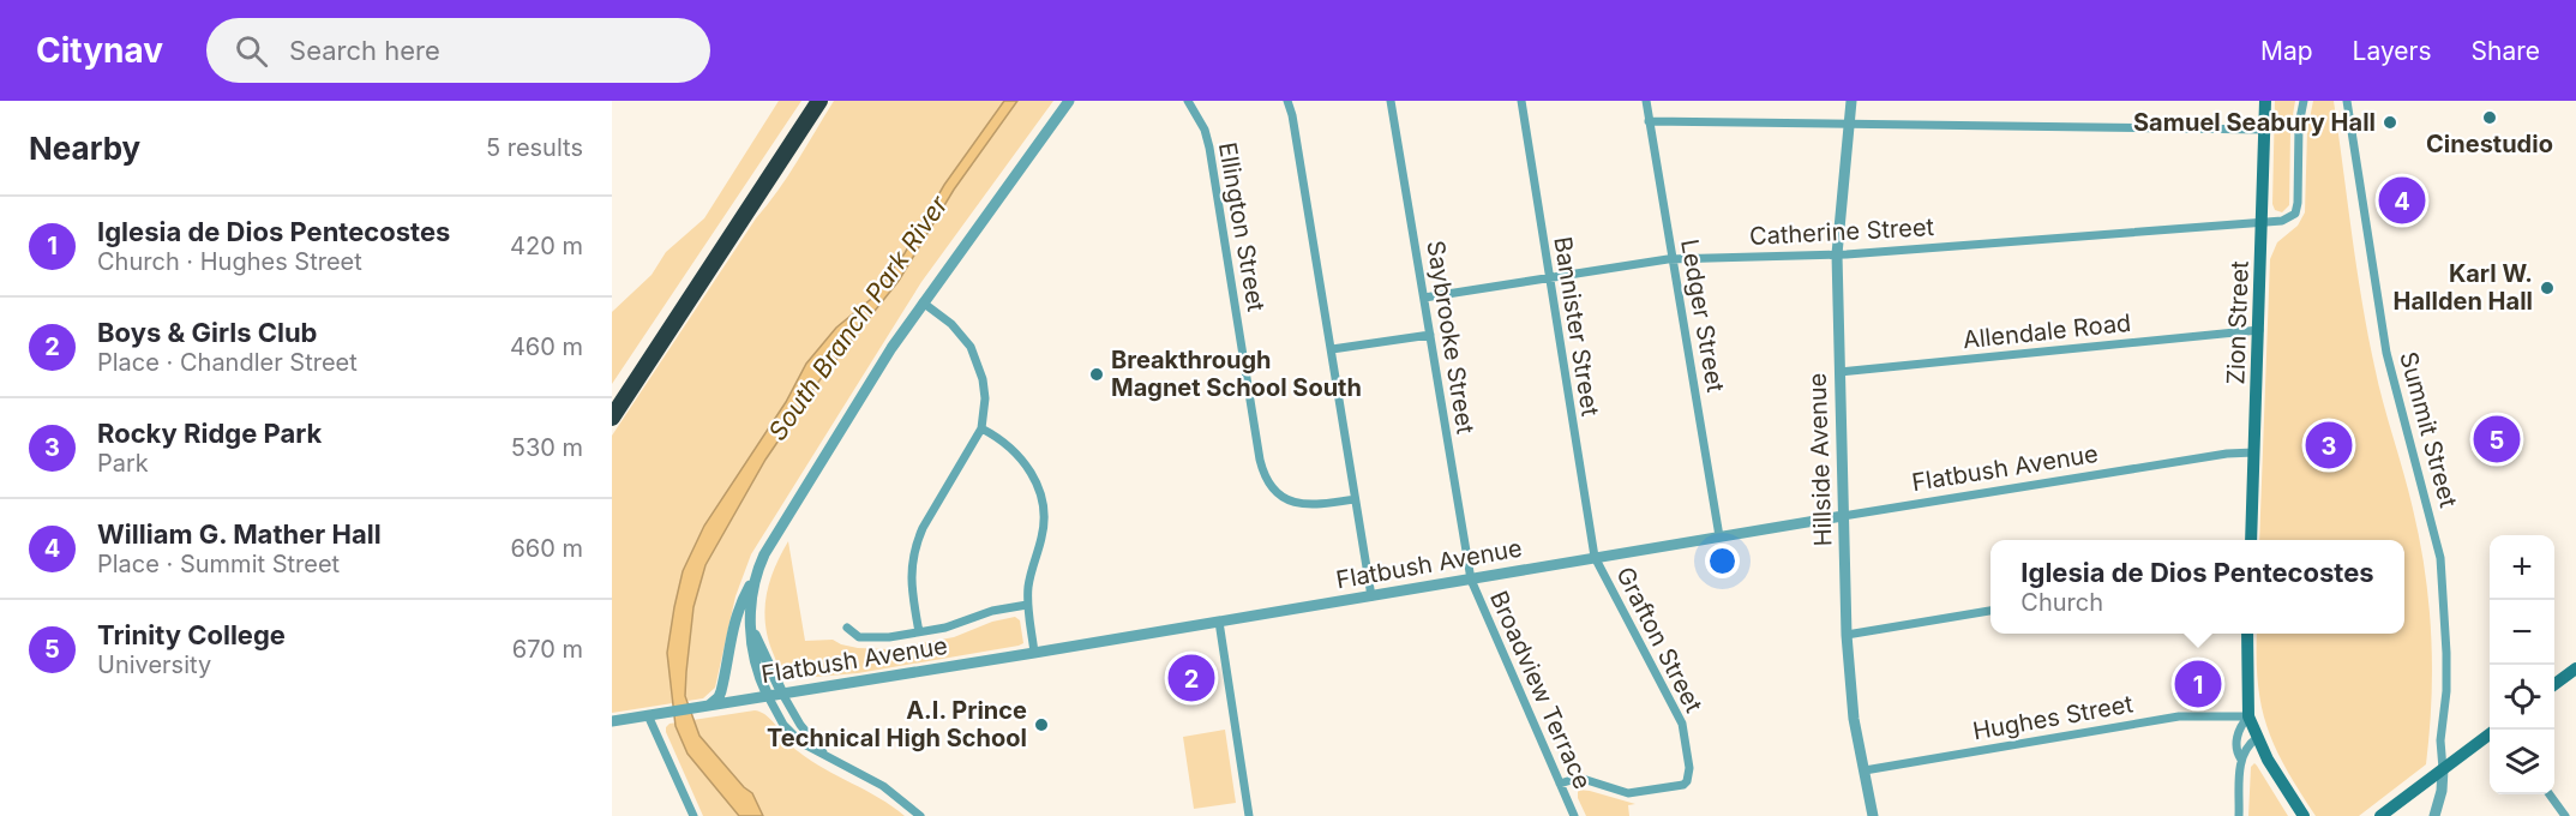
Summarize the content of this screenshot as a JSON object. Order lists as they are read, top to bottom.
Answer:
{
  "streets": {
    "main road": ["Zion Street"],
    "street": [
      "Ellington Street",
      "Catherine Street",
      "Ledger Street",
      "Bannister Street",
      "Allendale Road",
      "Saybrooke Street",
      "Summit Street",
      "Hillside Avenue",
      "Flatbush Avenue",
      "Grafton Street",
      "Broadview Terrace",
      "Hughes Street"
    ]
  },
  "crossings": [
    ["Catherine Street", "Ledger Street"],
    ["Catherine Street", "Zion Street"],
    ["Catherine Street", "Bannister Street"],
    ["Catherine Street", "Saybrooke Street"],
    ["Catherine Street", "Hillside Avenue"],
    ["Ledger Street", "Flatbush Avenue"],
    ["Zion Street", "Allendale Road"],
    ["Zion Street", "Flatbush Avenue"],
    ["Bannister Street", "Flatbush Avenue"],
    ["Bannister Street", "Grafton Street"],
    ["Allendale Road", "Hillside Avenue"],
    ["Saybrooke Street", "Flatbush Avenue"],
    ["Saybrooke Street", "Broadview Terrace"],
    ["Hillside Avenue", "Flatbush Avenue"],
    ["Hillside Avenue", "Hughes Street"],
    ["Flatbush Avenue", "Grafton Street"],
    ["Flatbush Avenue", "Broadview Terrace"],
    ["Grafton Street", "Broadview Terrace"]
  ],
  "water": ["South Branch Park River"],
  "places": [
    "Cinestudio",
    "Samuel Seabury Hall",
    "Karl W. Hallden Hall",
    "Breakthrough Magnet School South",
    "A.I. Prince Technical High School"
  ],
  "page": {
    "header": "Citynav",
    "search": "Search here",
    "nav": ["Map", "Layers", "Share"],
    "heading": ["Nearby", "5 results"],
    "pins": [
      "4",
      "5",
      "3",
      "2",
      "1"
    ],
    "list": [
      {
        "mark": "1",
        "name": "Iglesia de Dios Pentecostes",
        "note": "Church · Hughes Street",
        "value": "420 m"
      },
      {
        "mark": "2",
        "name": "Boys & Girls Club",
        "note": "Place · Chandler Street",
        "value": "460 m"
      },
      {
        "mark": "3",
        "name": "Rocky Ridge Park",
        "note": "Park",
        "value": "530 m"
      },
      {
        "mark": "4",
        "name": "William G. Mather Hall",
        "note": "Place · Summit Street",
        "value": "660 m"
      },
      {
        "mark": "5",
        "name": "Trinity College",
        "note": "University",
        "value": "670 m"
      }
    ],
    "map_buttons": ["+", "−"],
    "popup": ["Iglesia de Dios Pentecostes", "Church"]
  }
}
